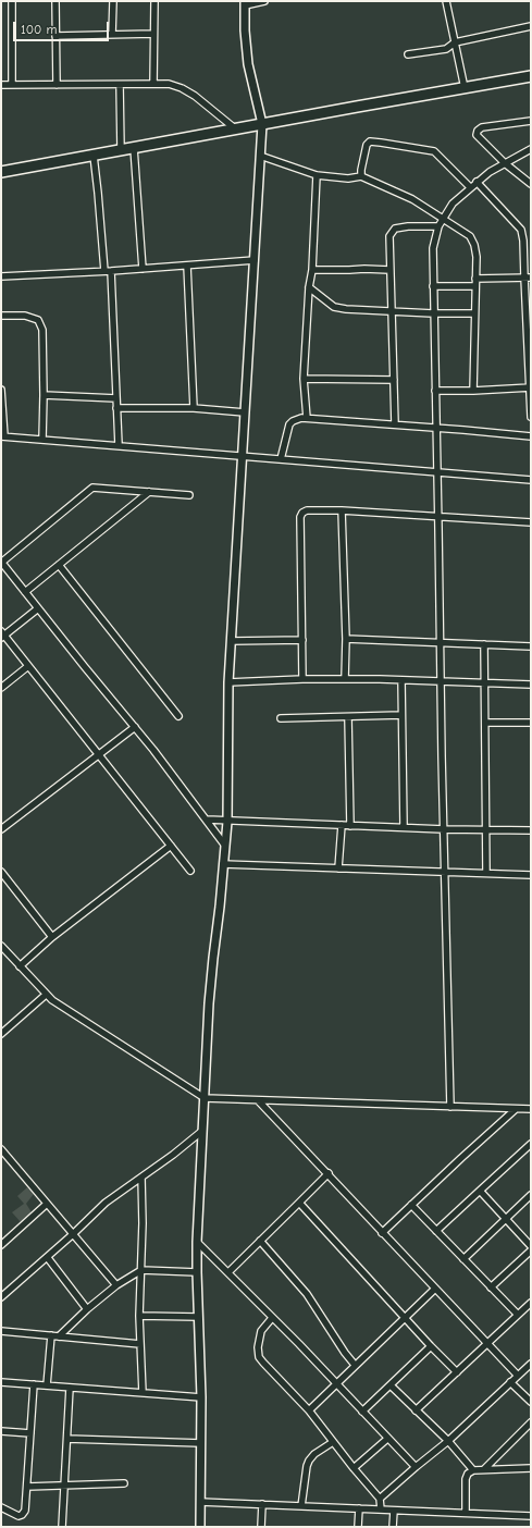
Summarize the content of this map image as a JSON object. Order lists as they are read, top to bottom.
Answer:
{
  "scale_bar": "100 m"
}
